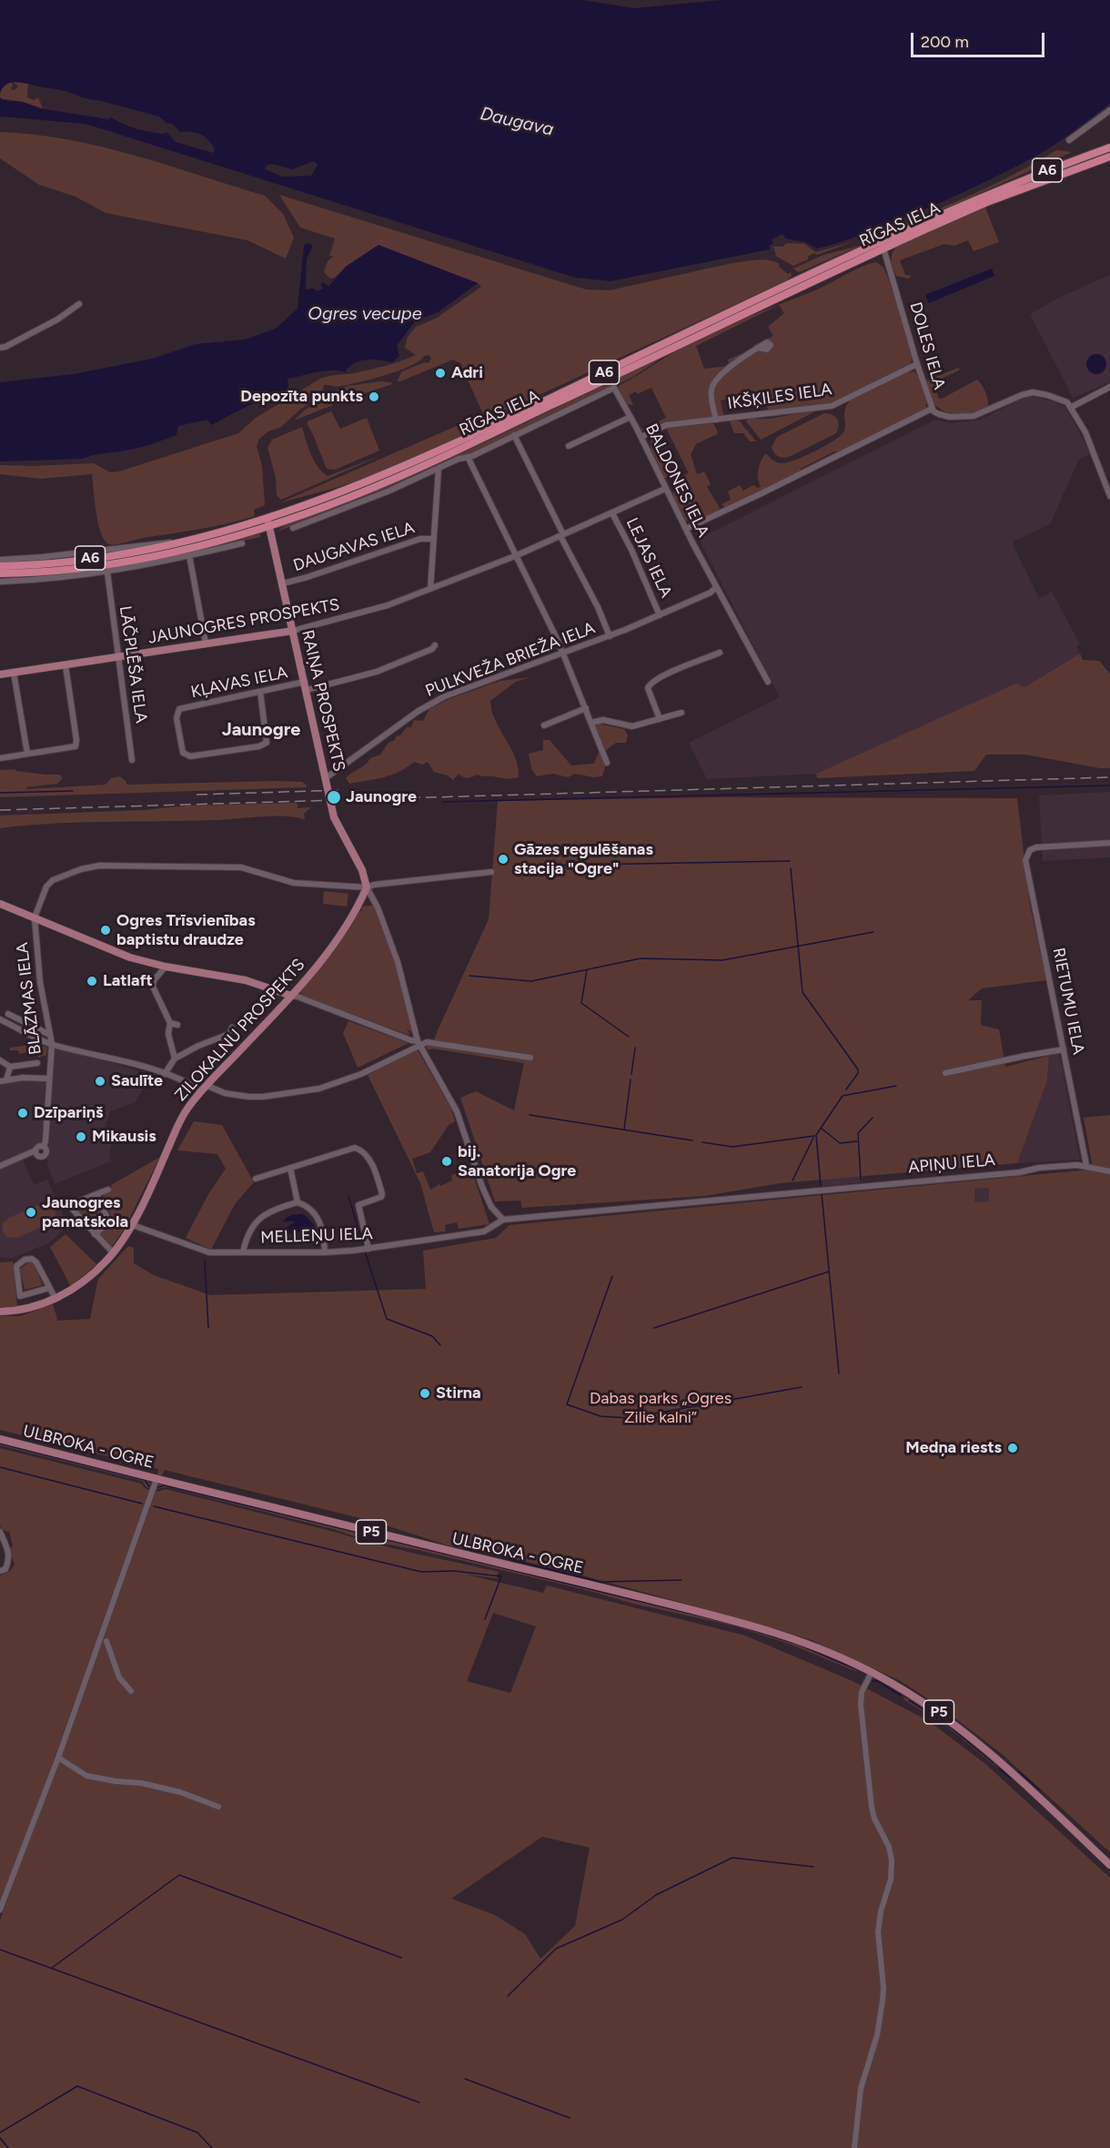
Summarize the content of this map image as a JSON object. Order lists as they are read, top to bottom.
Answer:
{
  "streets": {
    "highway": ["A6", "RĪGAS IELA"],
    "main road": [
      "JAUNOGRES PROSPEKTS",
      "RAIŅA PROSPEKTS",
      "ZILOKALNU PROSPEKTS",
      "ULBROKA - OGRE",
      "P5"
    ],
    "street": [
      "DOLES IELA",
      "IKŠĶILES IELA",
      "BALDONES IELA",
      "DAUGAVAS IELA",
      "LEJAS IELA",
      "PULKVEŽA BRIEŽA IELA",
      "LĀČPLĒŠA IELA",
      "KĻAVAS IELA",
      "BLĀZMAS IELA",
      "RIETUMU IELA",
      "APIŅU IELA",
      "MELLEŅU IELA"
    ]
  },
  "crossings": [
    ["A6", "RĪGAS IELA"],
    ["RĪGAS IELA", "DOLES IELA"],
    ["RĪGAS IELA", "BALDONES IELA"],
    ["RĪGAS IELA", "LĀČPLĒŠA IELA"],
    ["RĪGAS IELA", "RAIŅA PROSPEKTS"],
    ["DOLES IELA", "IKŠĶILES IELA"],
    ["IKŠĶILES IELA", "BALDONES IELA"],
    ["BALDONES IELA", "JAUNOGRES PROSPEKTS"],
    ["BALDONES IELA", "PULKVEŽA BRIEŽA IELA"],
    ["DAUGAVAS IELA", "RAIŅA PROSPEKTS"],
    ["LEJAS IELA", "JAUNOGRES PROSPEKTS"],
    ["LEJAS IELA", "PULKVEŽA BRIEŽA IELA"],
    ["JAUNOGRES PROSPEKTS", "LĀČPLĒŠA IELA"],
    ["JAUNOGRES PROSPEKTS", "RAIŅA PROSPEKTS"],
    ["PULKVEŽA BRIEŽA IELA", "RAIŅA PROSPEKTS"],
    ["KĻAVAS IELA", "RAIŅA PROSPEKTS"],
    ["RAIŅA PROSPEKTS", "ZILOKALNU PROSPEKTS"],
    ["RIETUMU IELA", "APIŅU IELA"],
    ["ZILOKALNU PROSPEKTS", "MELLEŅU IELA"],
    ["APIŅU IELA", "MELLEŅU IELA"]
  ],
  "districts": ["Jaunogre"],
  "water": ["Daugava", "Ogres vecupe"],
  "parks": ["Dabas parks „Ogres Zilie kalni”"],
  "places": [
    "Adri",
    "Depozīta punkts",
    "Jaunogre",
    "Gāzes regulēšanas stacija \"Ogre\"",
    "Ogres Trīsvienības baptistu draudze",
    "Latlaft",
    "Saulīte",
    "Dzīpariņš",
    "Mikausis",
    "bij. Sanatorija Ogre",
    "Jaunogres pamatskola",
    "Stirna",
    "Medņa riests"
  ],
  "scale_bar": "200 m"
}
